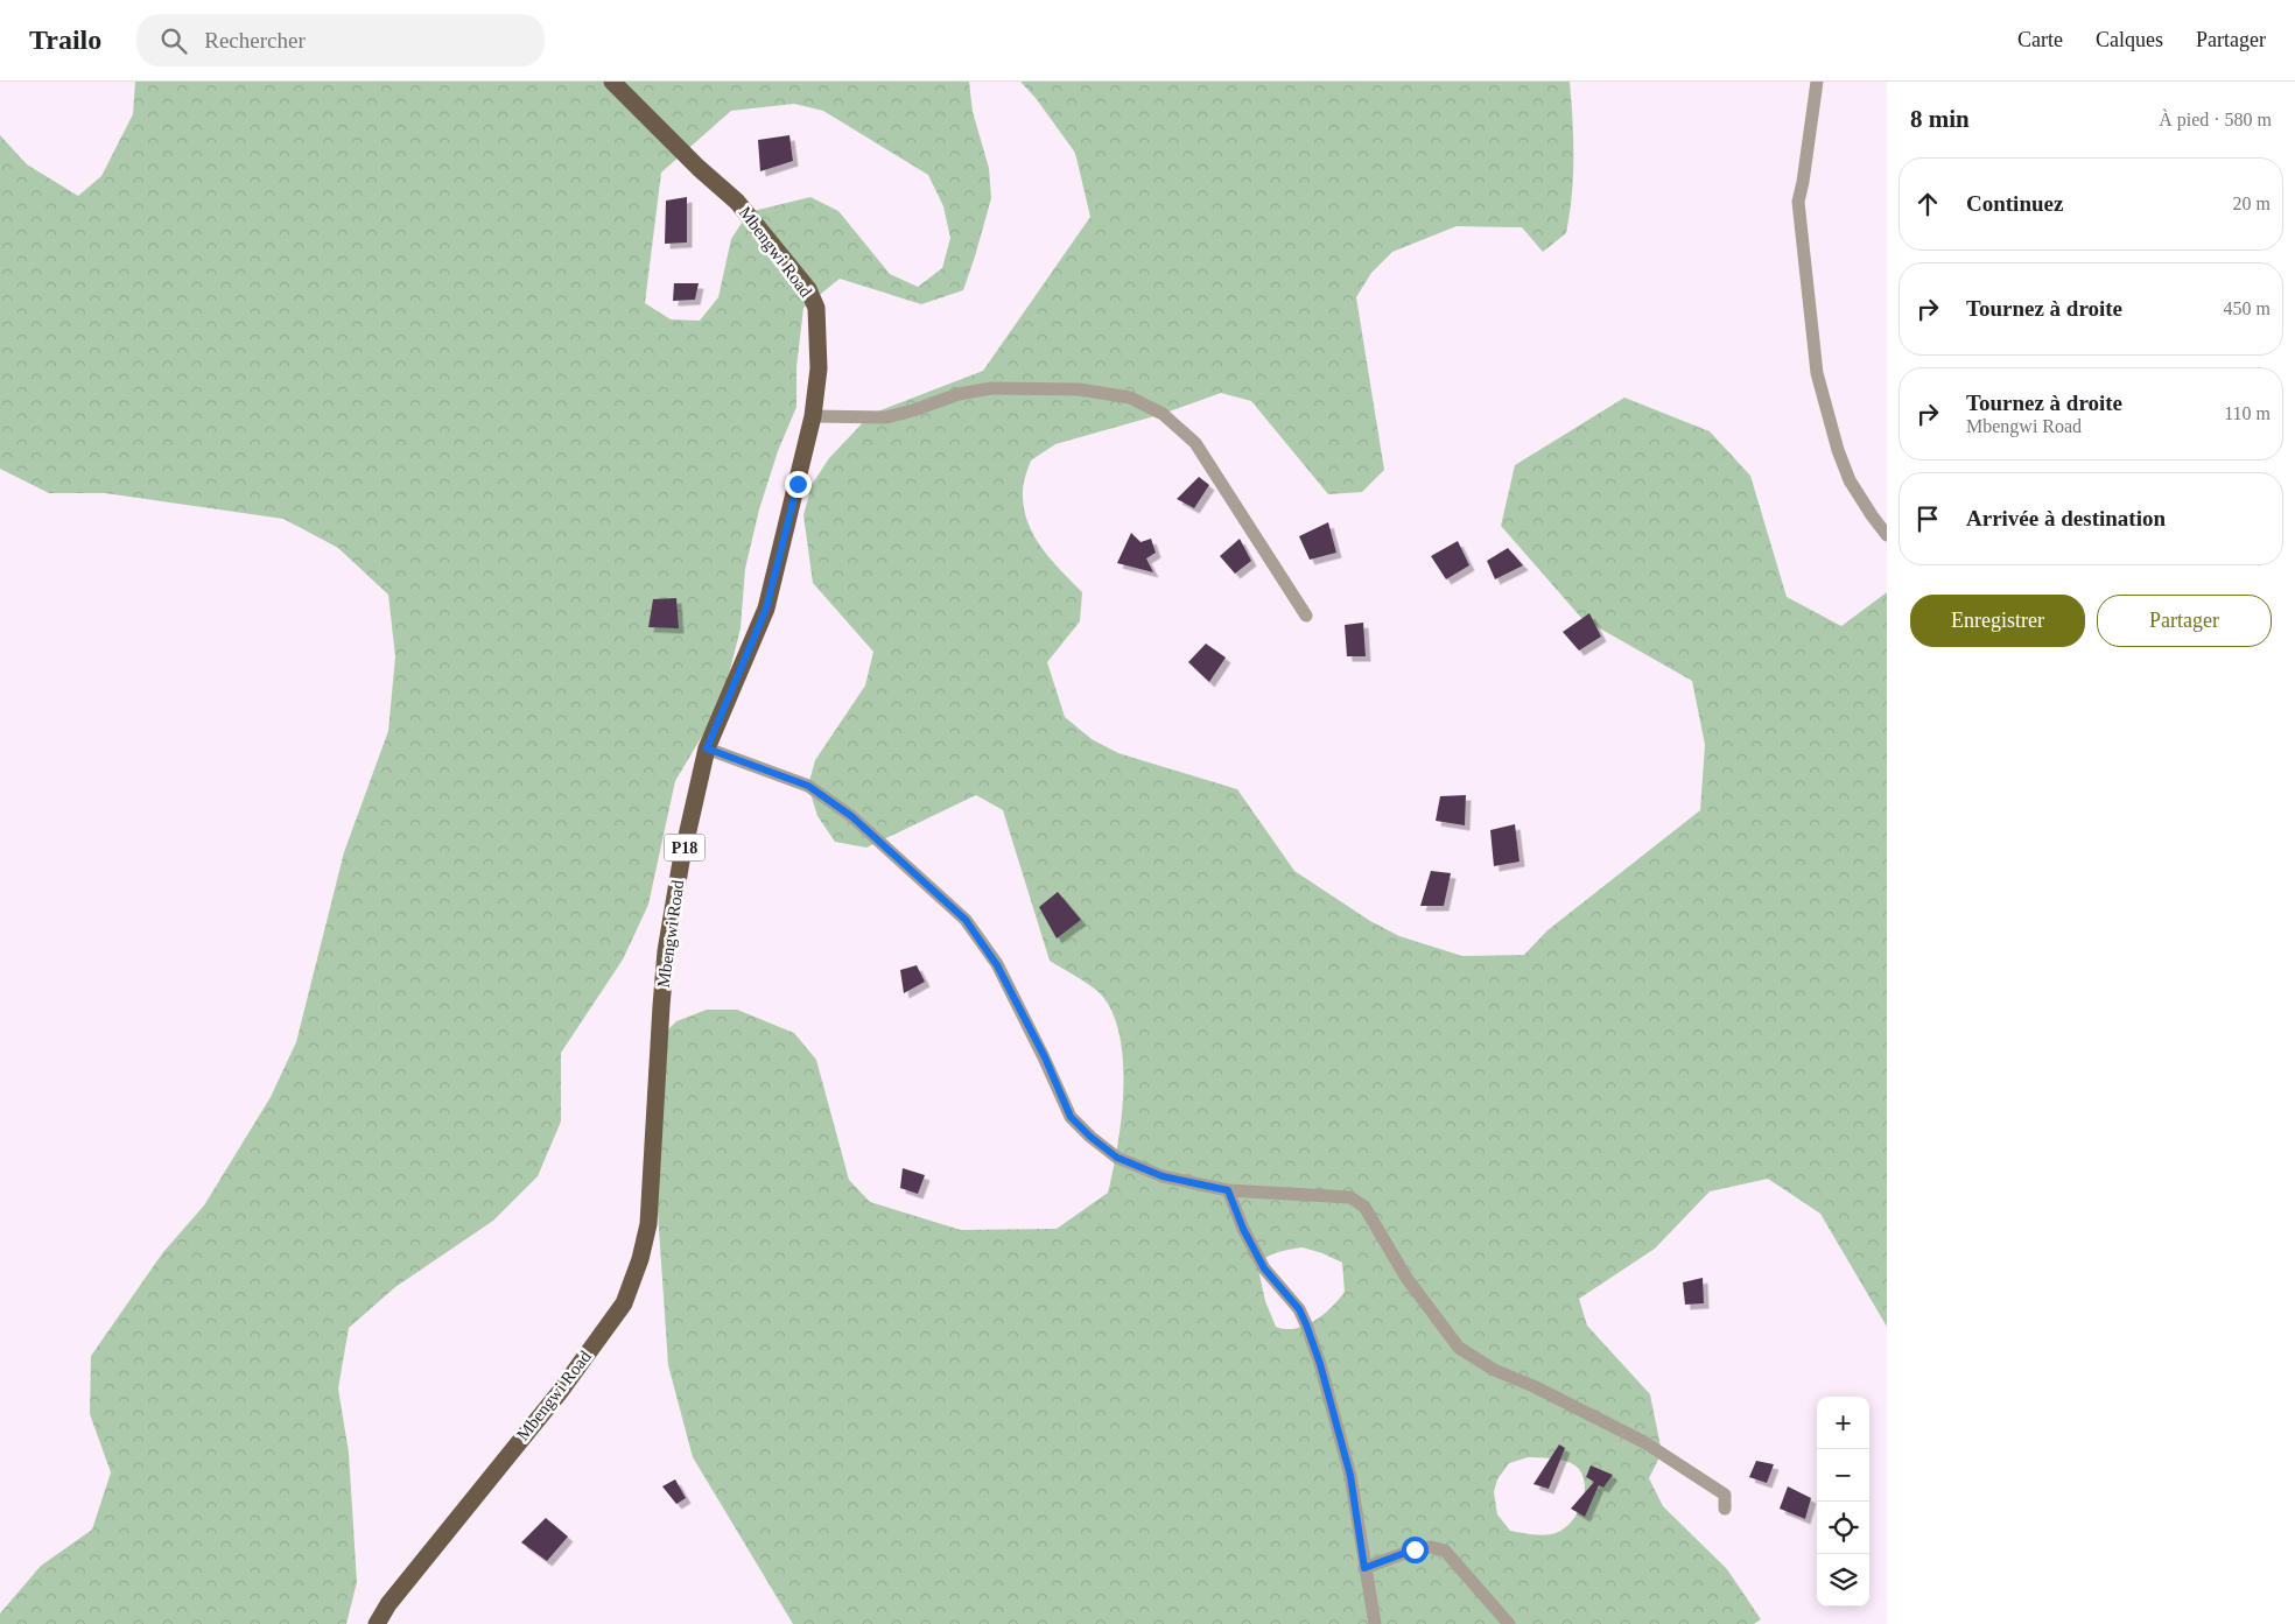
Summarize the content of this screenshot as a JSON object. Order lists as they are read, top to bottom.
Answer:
{
  "streets": {
    "main road": ["Mbengwi Road", "P18"]
  },
  "page": {
    "header": "Trailo",
    "search": "Rechercher",
    "nav": ["Carte", "Calques", "Partager"],
    "heading": ["8 min", "À pied · 580 m"],
    "list": [
      ["Continuez", "20 m"],
      ["Tournez à droite", "450 m"],
      ["Tournez à droite", "Mbengwi Road", "110 m"],
      "Arrivée à destination"
    ],
    "buttons": ["Enregistrer", "Partager"],
    "map_buttons": ["+", "−"]
  }
}
